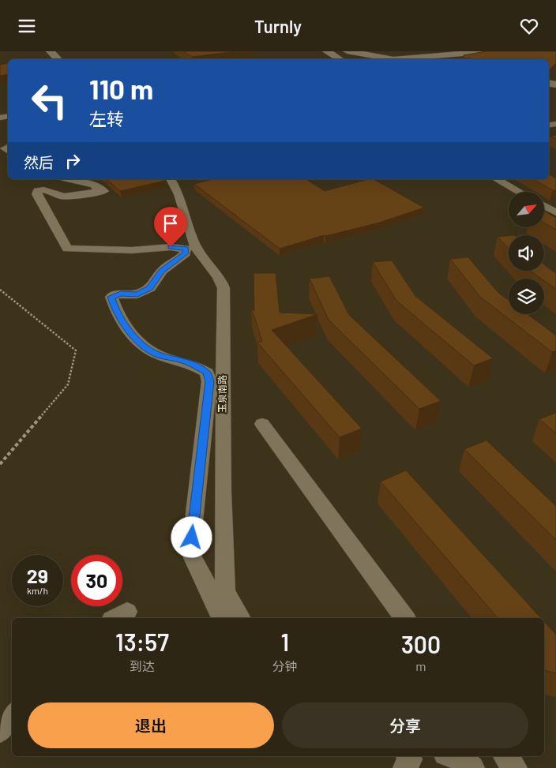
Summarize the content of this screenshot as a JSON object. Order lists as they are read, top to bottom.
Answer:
{
  "streets": {
    "street": ["玉泉南路"]
  },
  "north": "top right",
  "page": {
    "header": "Turnly",
    "turn": ["110 m", "左转"],
    "then": "然后",
    "speed": "29 km/h",
    "limit": "30",
    "eta": [
      "13:57",
      "到达",
      "1",
      "分钟",
      "300",
      "m"
    ],
    "buttons": ["退出", "分享"]
  }
}
